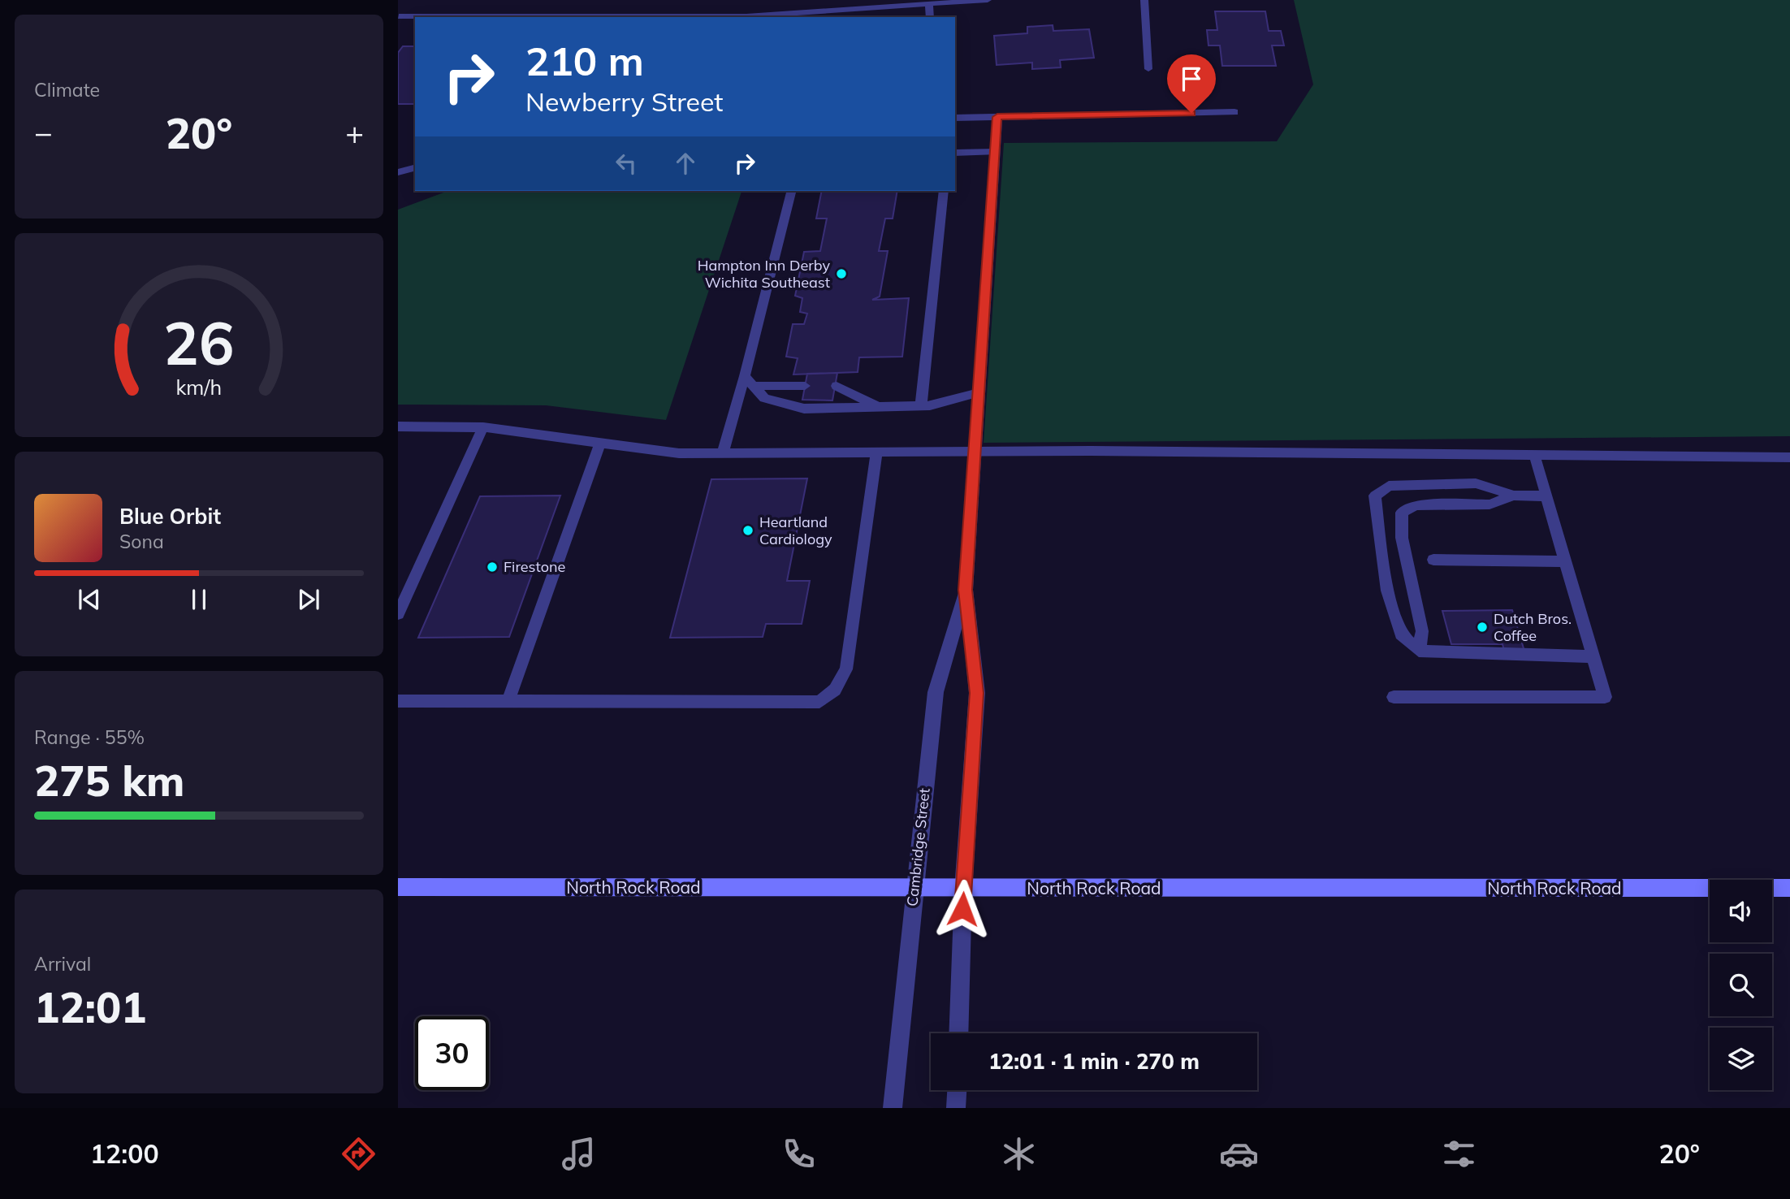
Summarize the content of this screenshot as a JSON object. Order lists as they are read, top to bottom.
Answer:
{
  "streets": {
    "main road": ["North Rock Road"],
    "street": ["Cambridge Street"]
  },
  "crossings": [
    ["Cambridge Street", "North Rock Road"]
  ],
  "places": [
    "Hampton Inn Derby Wichita Southeast",
    "Heartland Cardiology",
    "Firestone",
    "Dutch Bros. Coffee"
  ],
  "page": {
    "tile": [
      "Climate",
      ["Range · 55%", "275 km"],
      ["Arrival", "12:01"]
    ],
    "turn": ["210 m", "Newberry Street"],
    "heat": ["−", "20°", "+"],
    "song": ["Blue Orbit", "Sona"],
    "limit": "30",
    "trip": "12:01 · 1 min · 270 m",
    "tabs": ["12:00", "20°"],
    "gauge": ["26", "km/h"]
  }
}
